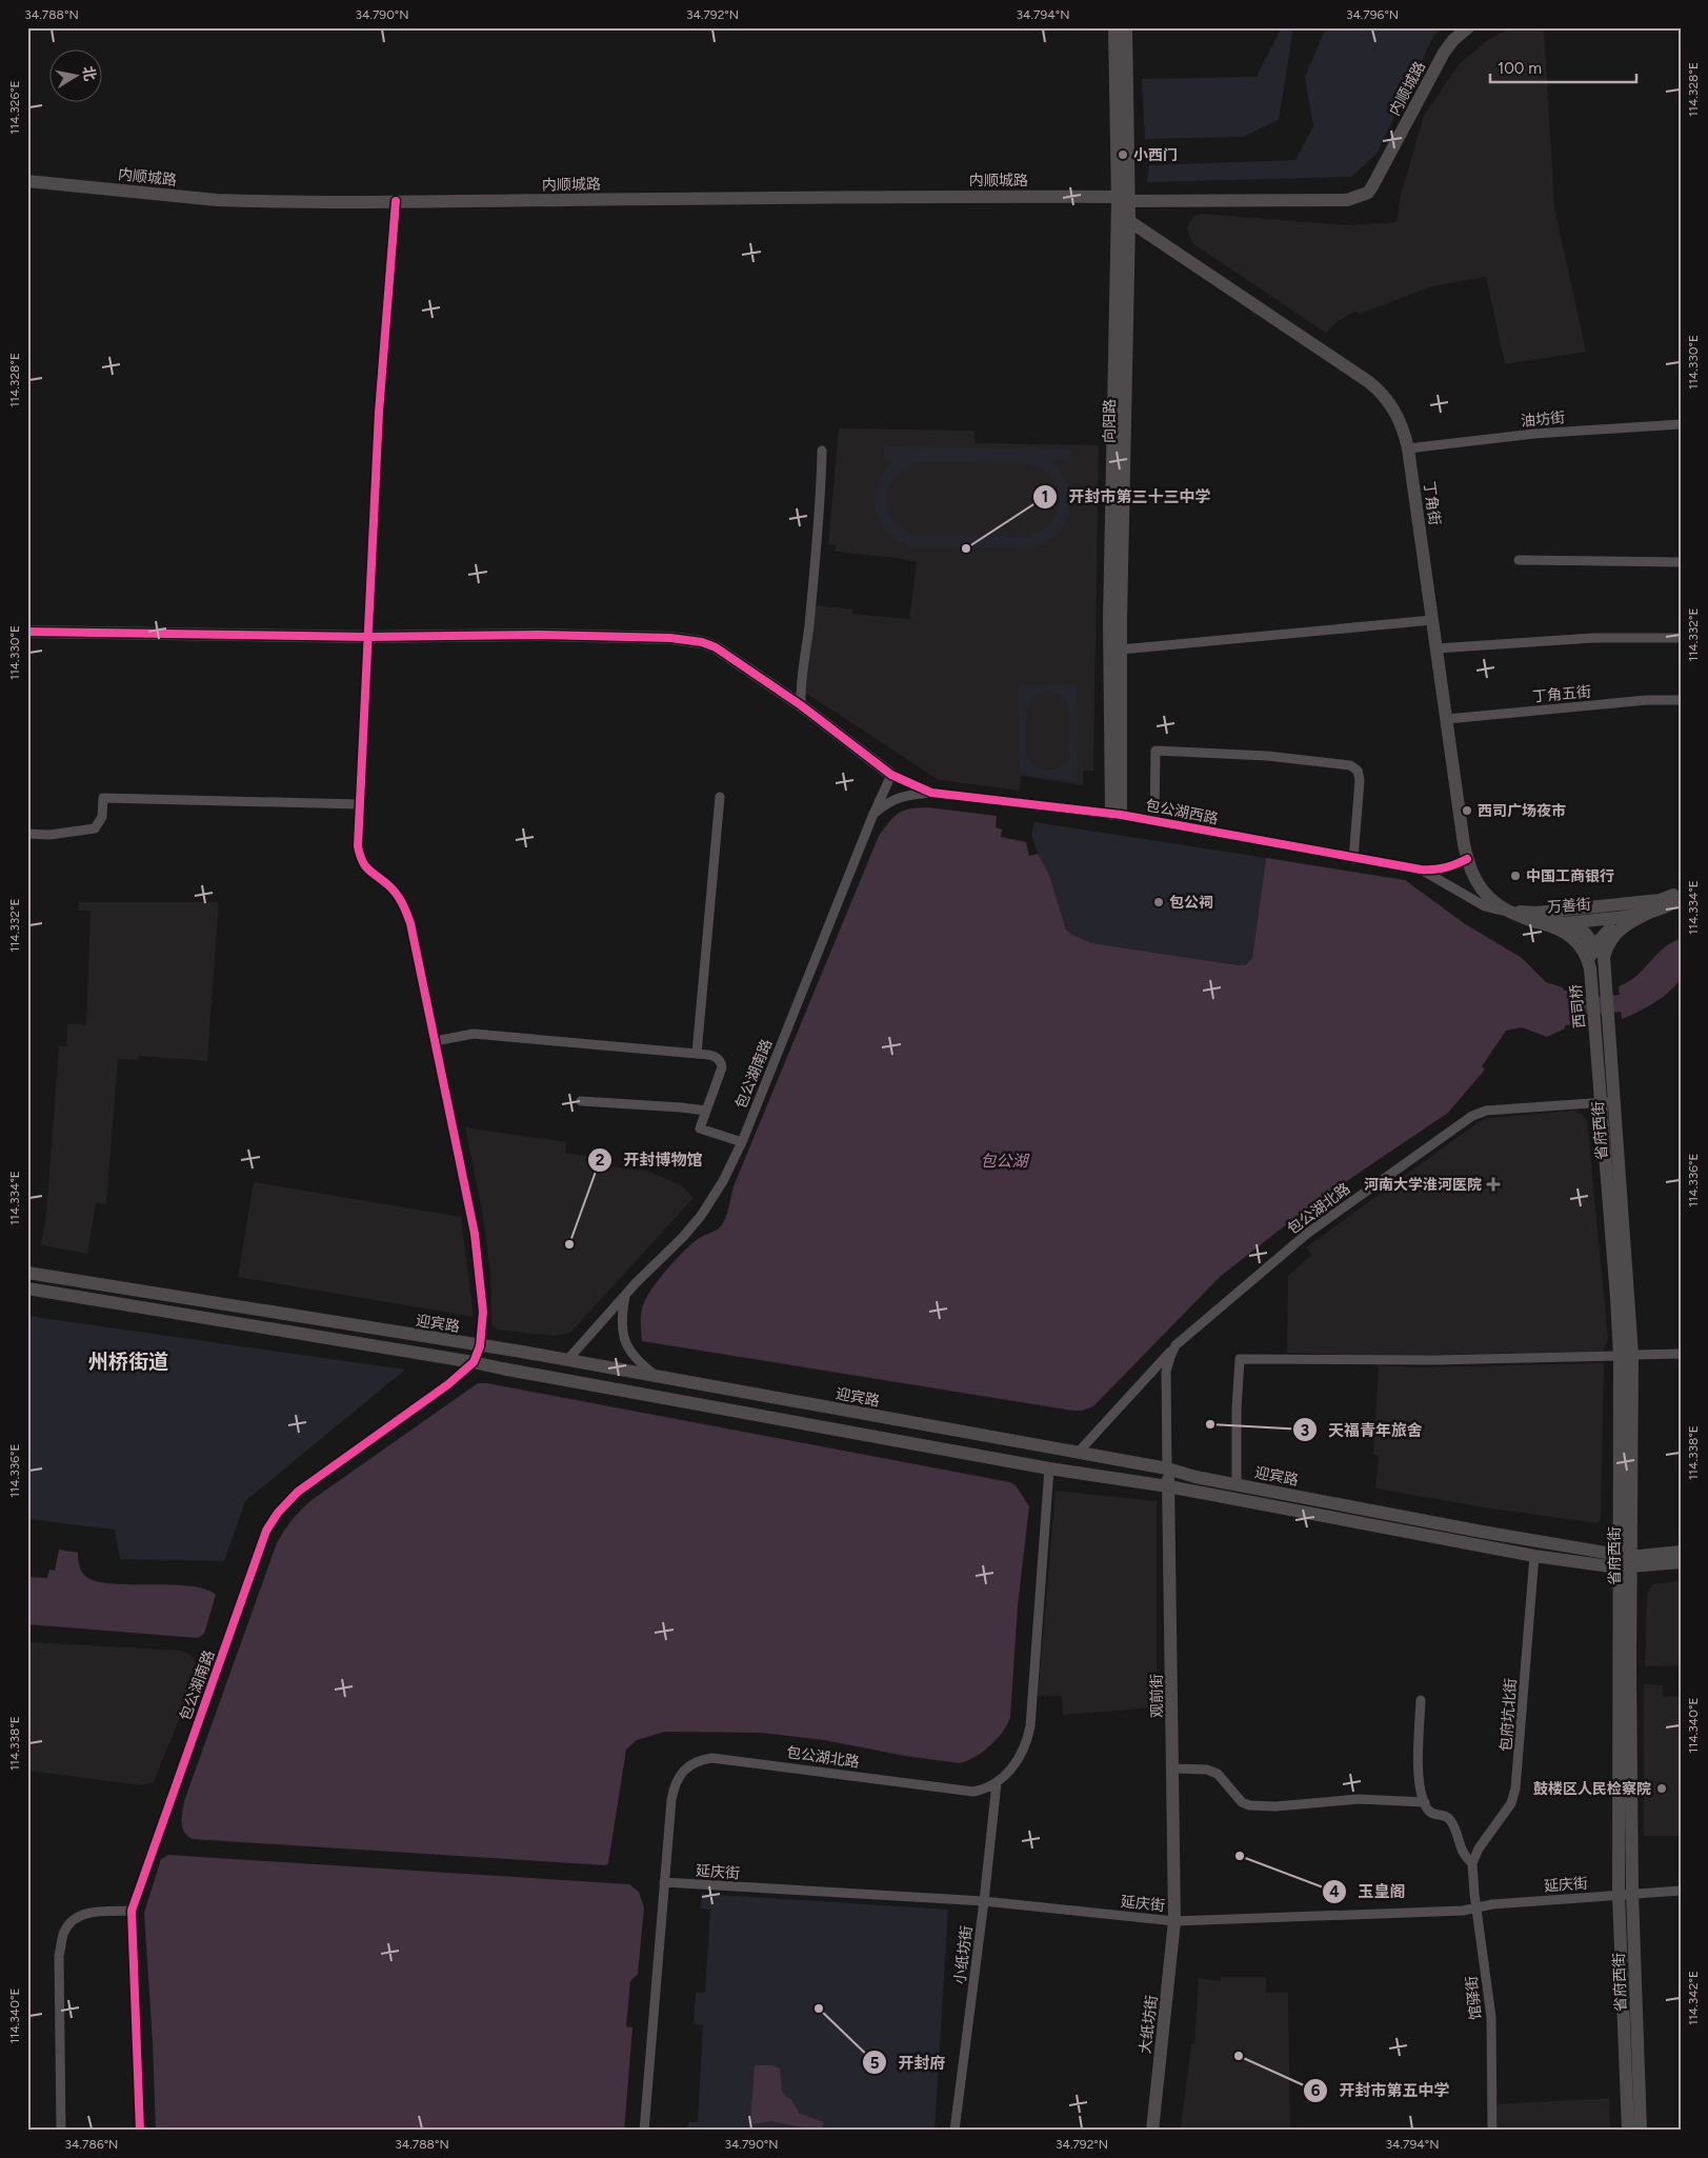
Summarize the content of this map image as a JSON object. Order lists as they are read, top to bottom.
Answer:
{
  "streets": {
    "street": [
      "内顺城路",
      "油坊街",
      "向阳路",
      "丁角街",
      "丁角五街",
      "包公湖西路",
      "万善街",
      "西司桥",
      "包公湖南路",
      "省府西街",
      "包公湖北路",
      "迎宾路",
      "观前街",
      "包府坑北街",
      "延庆街",
      "小纸坊街",
      "馆驿街",
      "大纸坊街"
    ]
  },
  "crossings": [
    ["内顺城路", "向阳路"],
    ["内顺城路", "包公湖南路"],
    ["油坊街", "丁角街"],
    ["向阳路", "丁角街"],
    ["向阳路", "包公湖西路"],
    ["丁角街", "丁角五街"],
    ["丁角街", "包公湖西路"],
    ["丁角街", "万善街"],
    ["包公湖西路", "包公湖南路"],
    ["西司桥", "省府西街"],
    ["包公湖南路", "迎宾路"],
    ["省府西街", "包公湖北路"],
    ["省府西街", "迎宾路"],
    ["省府西街", "延庆街"],
    ["包公湖北路", "迎宾路"],
    ["包公湖北路", "观前街"],
    ["包公湖北路", "延庆街"],
    ["包公湖北路", "小纸坊街"],
    ["迎宾路", "观前街"],
    ["迎宾路", "包府坑北街"],
    ["观前街", "延庆街"],
    ["观前街", "大纸坊街"],
    ["包府坑北街", "馆驿街"],
    ["延庆街", "小纸坊街"],
    ["延庆街", "馆驿街"],
    ["延庆街", "大纸坊街"]
  ],
  "districts": ["州桥街道"],
  "water": ["包公湖"],
  "places": {
    "other": [
      "小西门",
      "开封市第三十三中学",
      "西司广场夜市",
      "中国工商银行",
      "包公祠",
      "开封博物馆",
      "天福青年旅舍",
      "鼓楼区人民检察院",
      "玉皇阁",
      "开封府",
      "开封市第五中学"
    ],
    "health": ["河南大学淮河医院"]
  },
  "scale_bar": "100 m",
  "north": "right",
  "coordinates": [
    "34.788°N",
    "34.790°N",
    "34.792°N",
    "34.794°N",
    "34.796°N",
    "114.328°E",
    "114.326°E",
    "114.330°E",
    "114.332°E",
    "114.334°E",
    "114.336°E",
    "114.338°E",
    "114.340°E",
    "114.342°E",
    "34.786°N"
  ]
}
